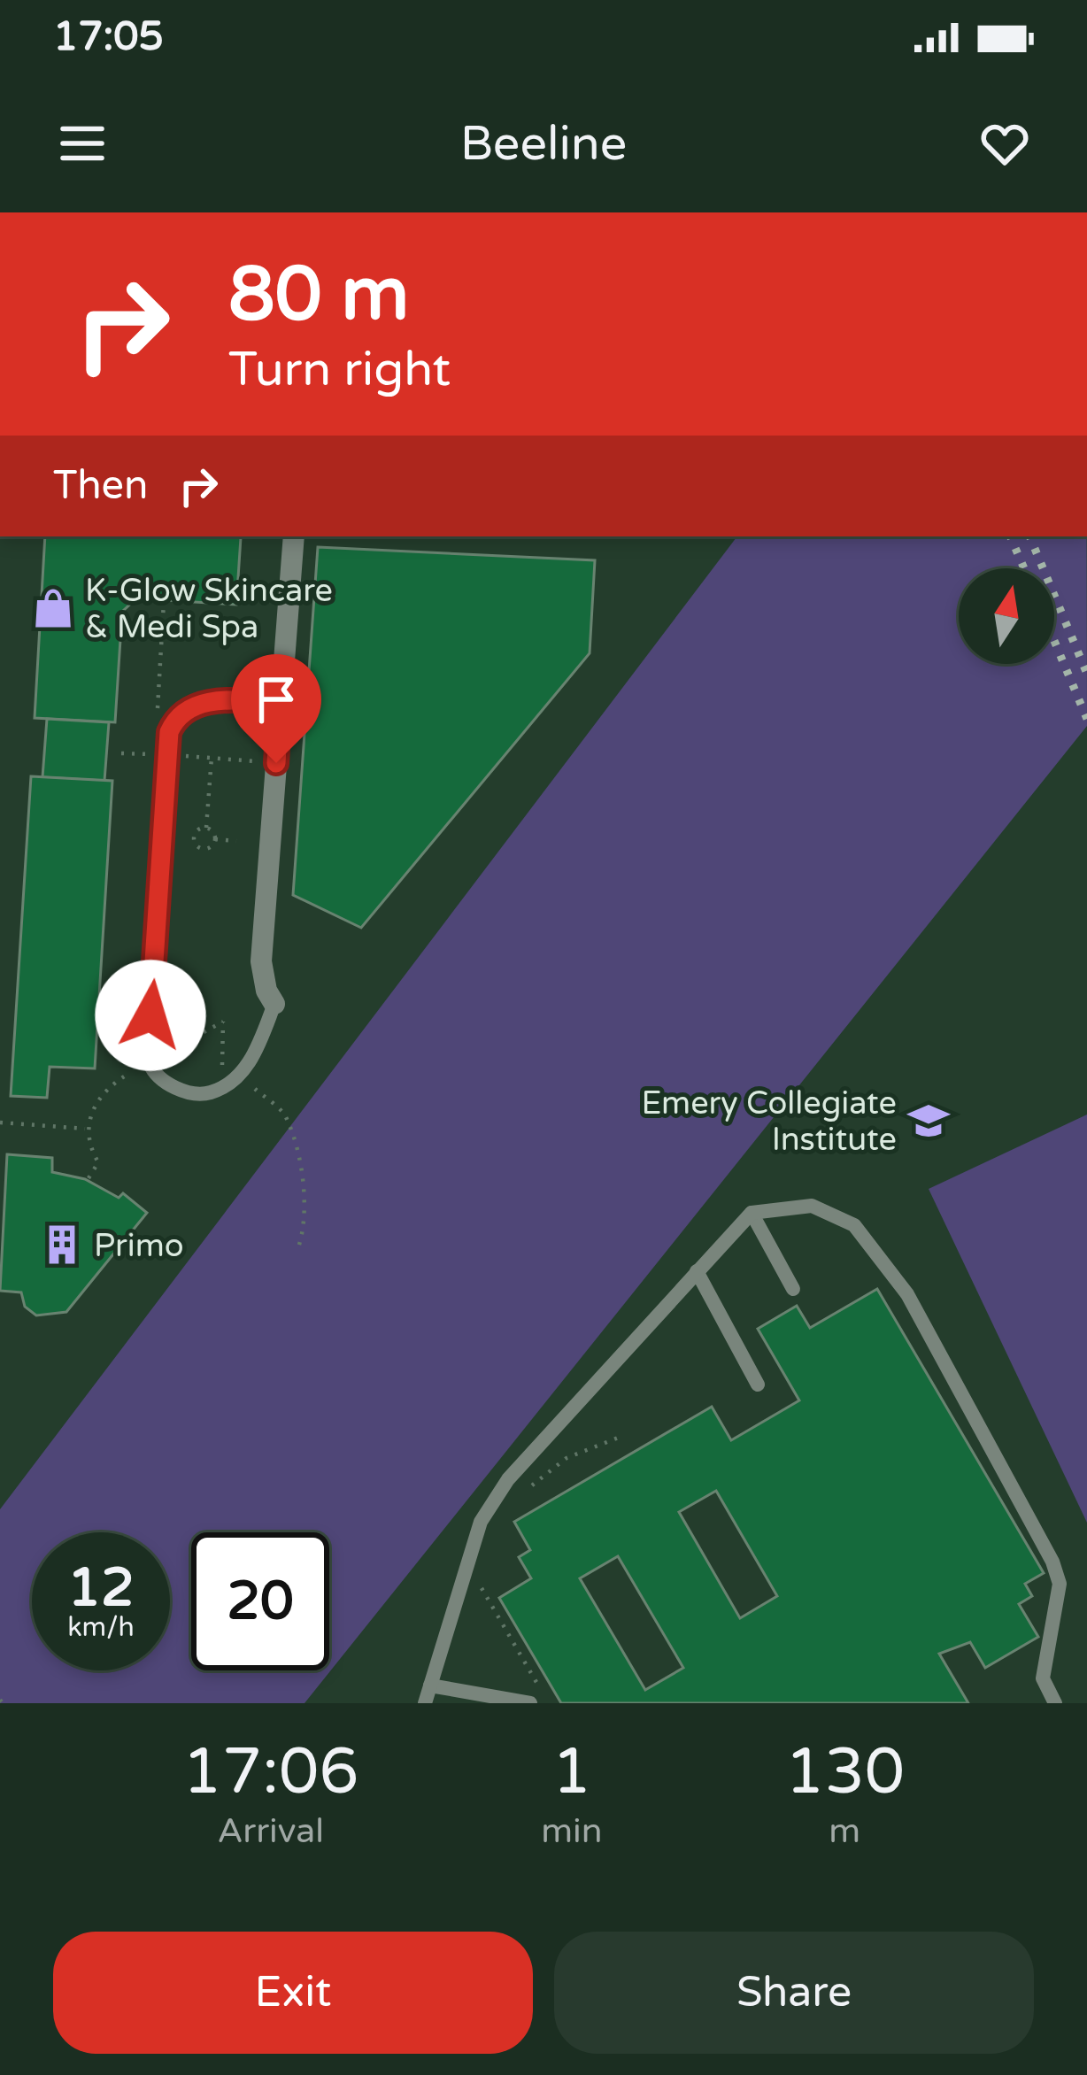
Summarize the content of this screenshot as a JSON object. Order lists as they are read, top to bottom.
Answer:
{
  "places": {
    "shop": ["K-Glow Skincare & Medi Spa"],
    "school or university": ["Emery Collegiate Institute"],
    "building": ["Primo"]
  },
  "north": "top",
  "page": {
    "status": "17:05",
    "header": "Beeline",
    "turn": ["80 m", "Turn right"],
    "then": "Then",
    "speed": "12 km/h",
    "limit": "20",
    "eta": [
      "17:06",
      "Arrival",
      "1",
      "min",
      "130",
      "m"
    ],
    "buttons": ["Exit", "Share"]
  }
}
